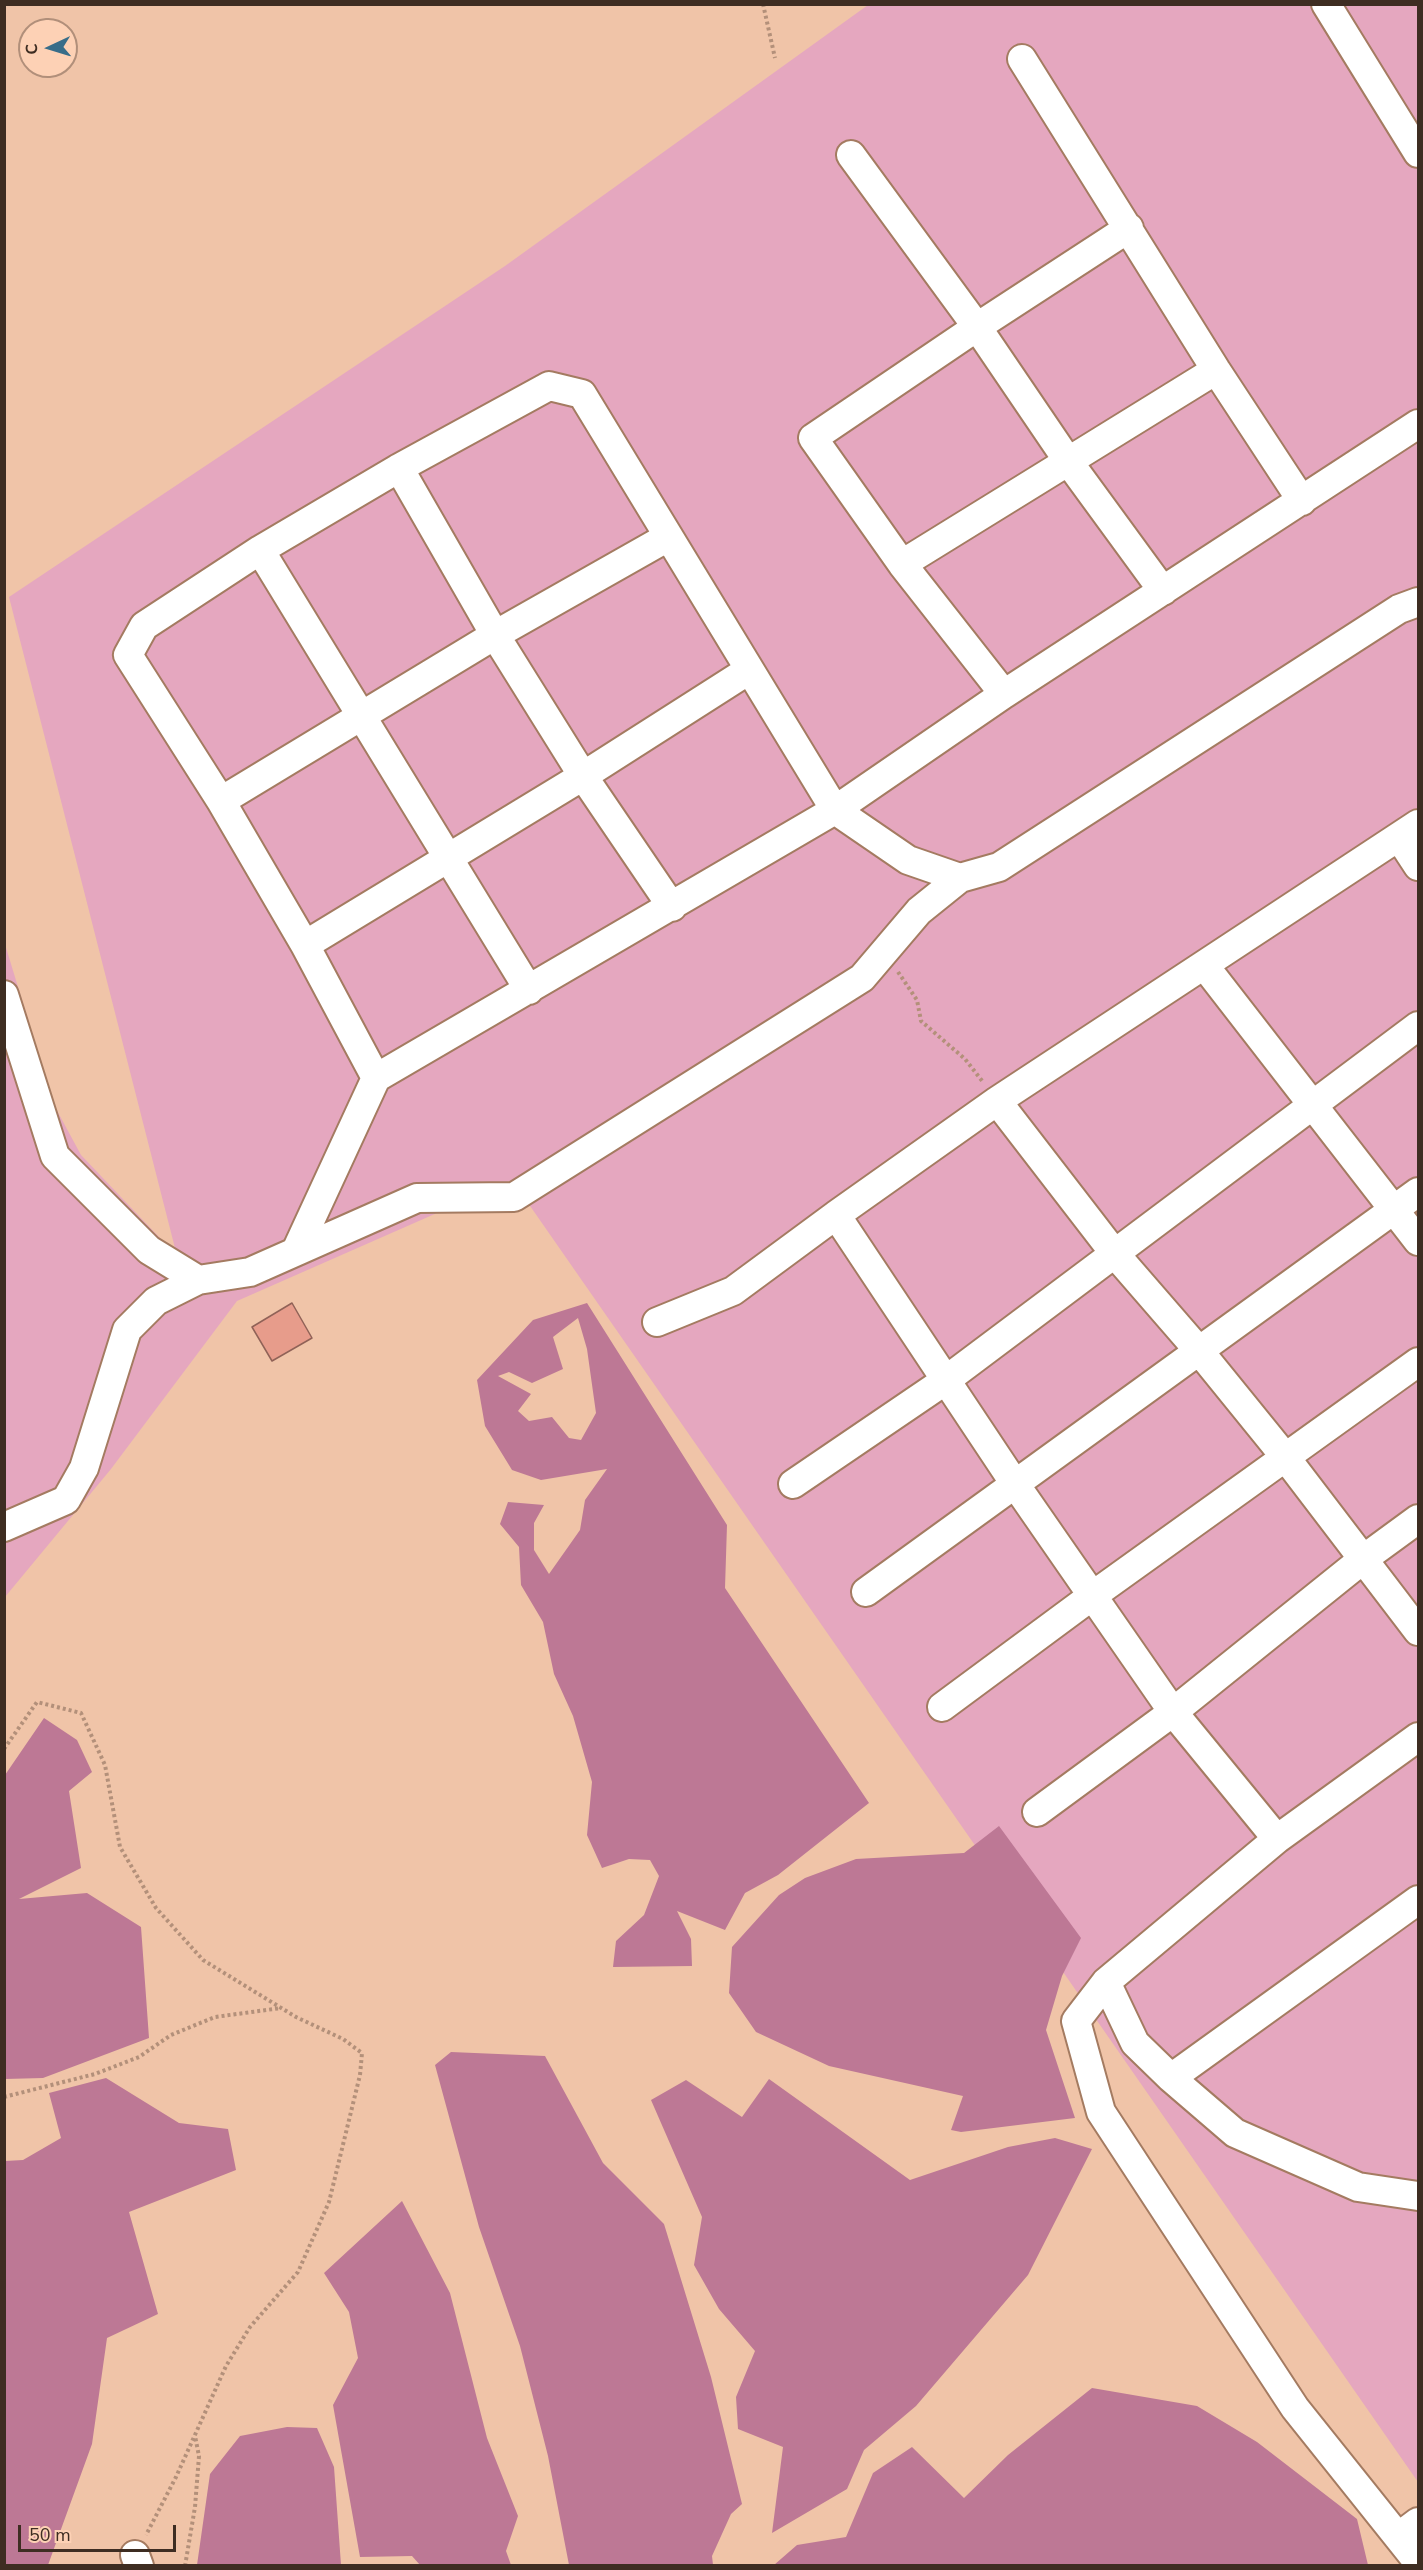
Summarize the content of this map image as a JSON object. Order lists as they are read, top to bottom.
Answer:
{
  "scale_bar": "50 m",
  "north": "left"
}
